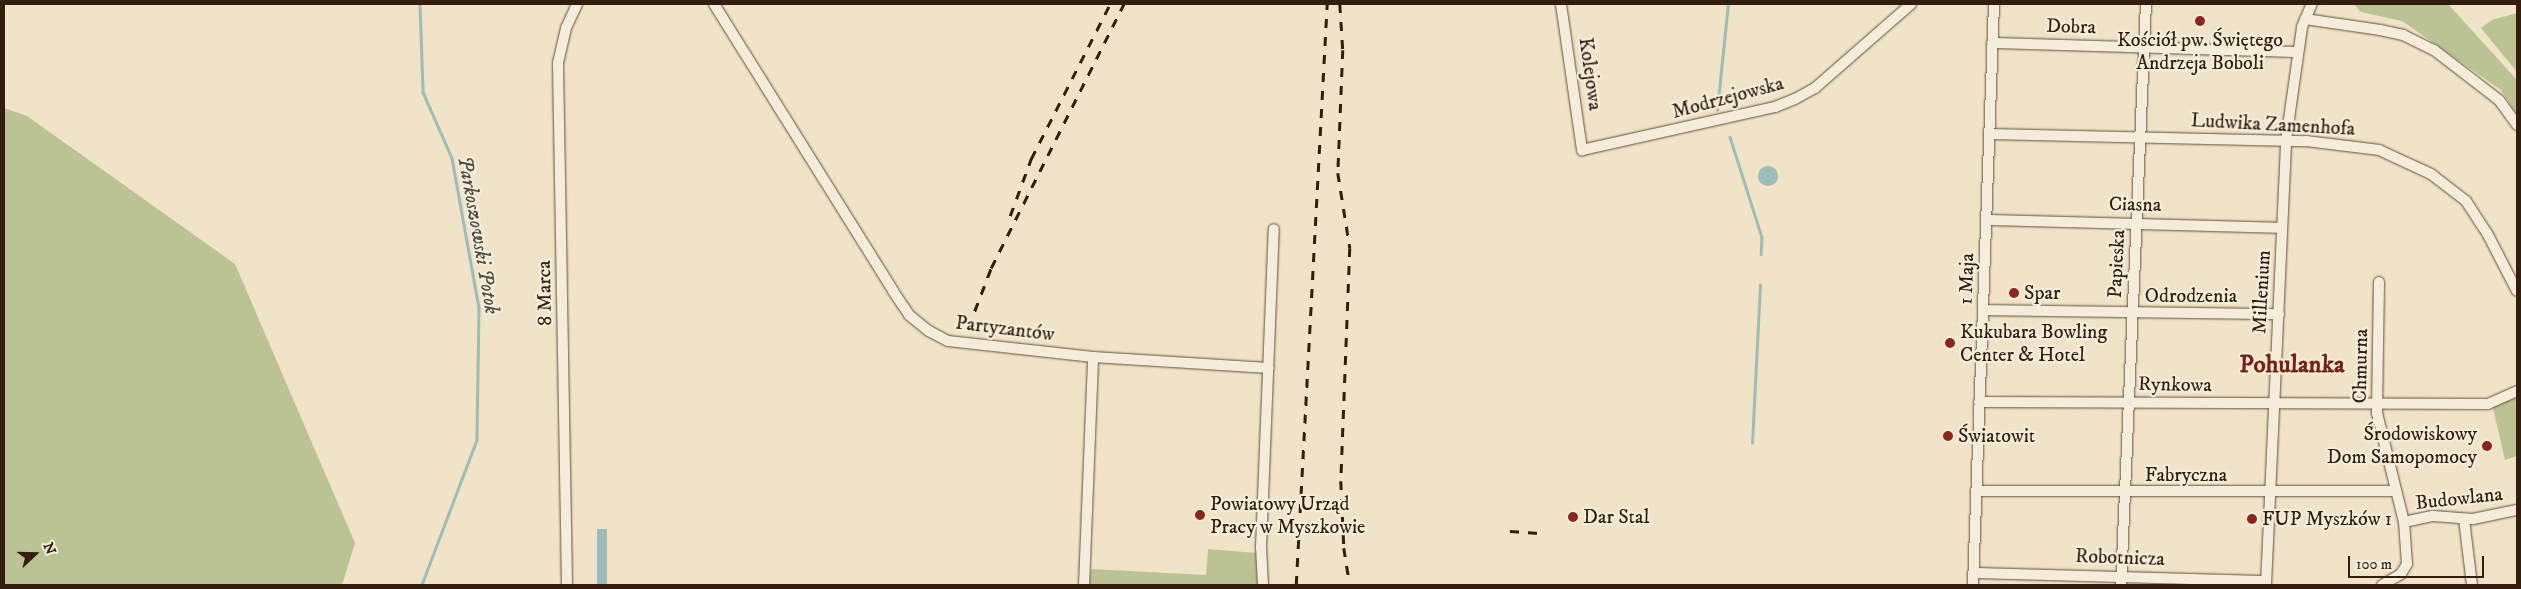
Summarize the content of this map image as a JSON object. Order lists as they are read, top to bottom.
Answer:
{
  "streets": {
    "street": [
      "Dobra",
      "Kolejowa",
      "Modrzejowska",
      "Ludwika Zamenhofa",
      "Ciasna",
      "Papieska",
      "1 Maja",
      "Millenium",
      "8 Marca",
      "Odrodzenia",
      "Partyzantów",
      "Chmurna",
      "Rynkowa",
      "Fabryczna",
      "Budowlana",
      "Robotnicza"
    ]
  },
  "crossings": [
    ["Dobra", "Papieska"],
    ["Dobra", "1 Maja"],
    ["Dobra", "Millenium"],
    ["Kolejowa", "Modrzejowska"],
    ["Ludwika Zamenhofa", "Papieska"],
    ["Ludwika Zamenhofa", "1 Maja"],
    ["Ludwika Zamenhofa", "Millenium"],
    ["Ciasna", "Papieska"],
    ["Ciasna", "1 Maja"],
    ["Ciasna", "Millenium"],
    ["Papieska", "Odrodzenia"],
    ["Papieska", "Rynkowa"],
    ["Papieska", "Fabryczna"],
    ["Papieska", "Robotnicza"],
    ["1 Maja", "Odrodzenia"],
    ["1 Maja", "Rynkowa"],
    ["1 Maja", "Fabryczna"],
    ["1 Maja", "Robotnicza"],
    ["Millenium", "Odrodzenia"],
    ["Millenium", "Rynkowa"],
    ["Millenium", "Fabryczna"],
    ["Millenium", "Robotnicza"],
    ["Chmurna", "Rynkowa"],
    ["Chmurna", "Fabryczna"],
    ["Chmurna", "Budowlana"]
  ],
  "districts": ["Pohulanka"],
  "water": ["Parkoszowski Potok"],
  "places": [
    "Kościół pw. Świętego Andrzeja Boboli",
    "Spar",
    "Kukubara Bowling Center & Hotel",
    "Światowit",
    "Środowiskowy Dom Samopomocy",
    "Powiatowy Urząd Pracy w Myszkowie",
    "Dar Stal",
    "FUP Myszków 1"
  ],
  "scale_bar": "100 m",
  "north": "right"
}
